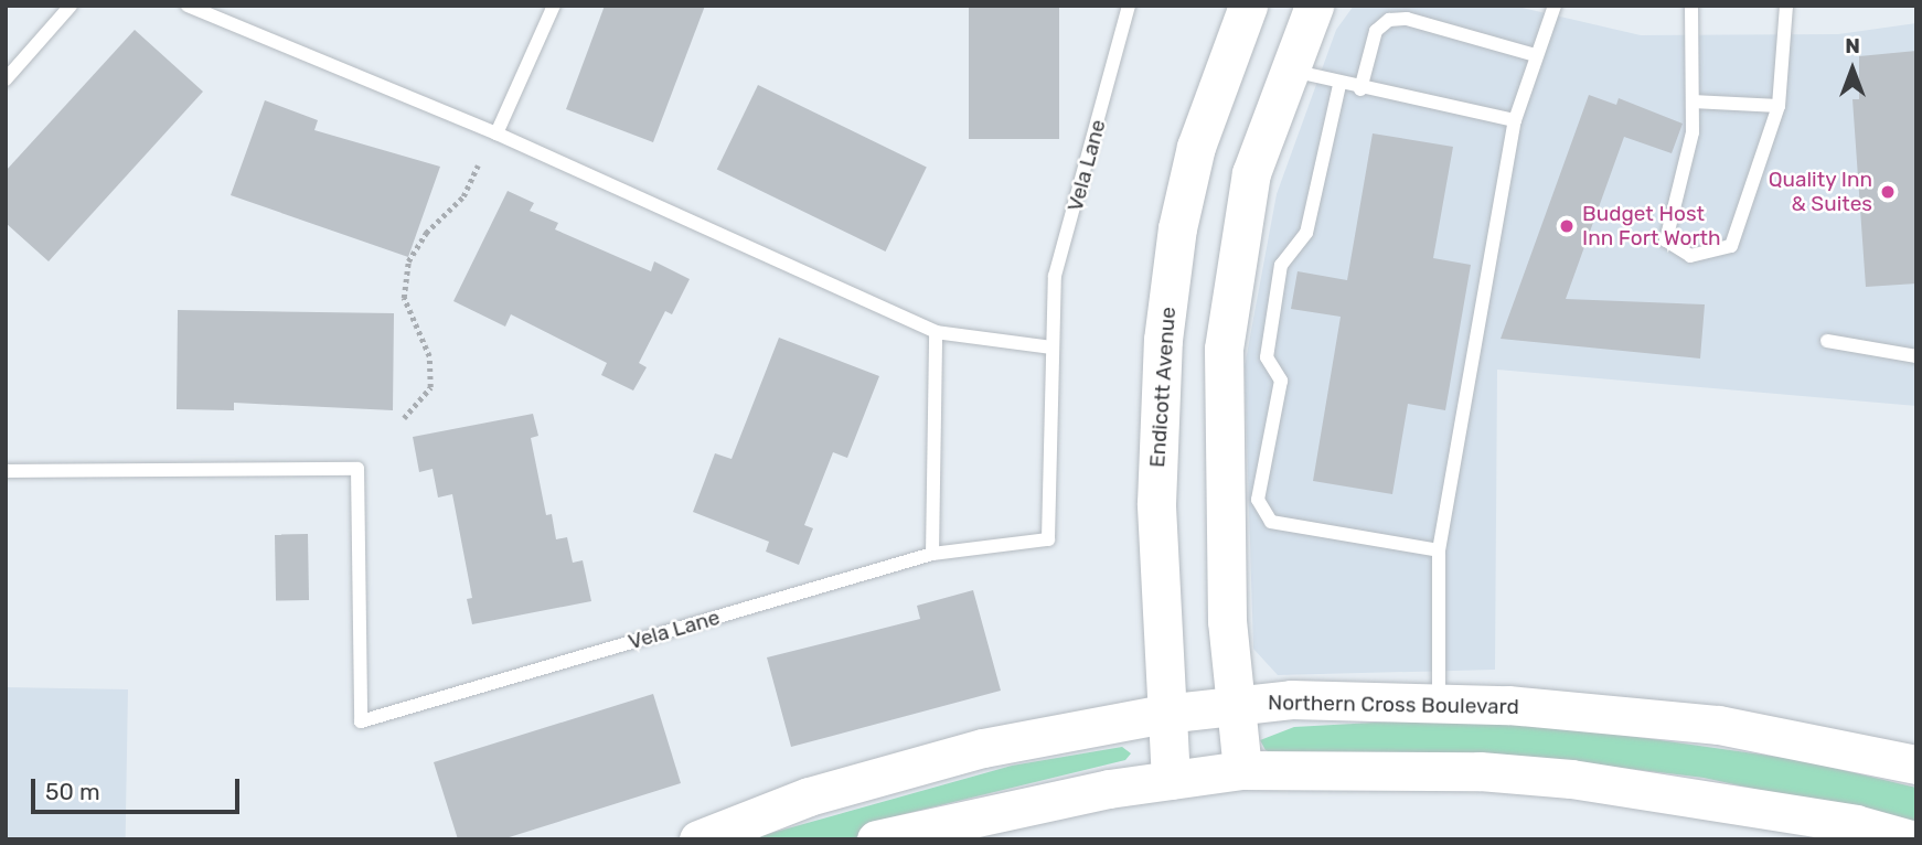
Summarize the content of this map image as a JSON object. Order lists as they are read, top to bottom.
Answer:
{
  "streets": {
    "street": ["Endicott Avenue", "Northern Cross Boulevard"],
    "lane": ["Vela Lane"]
  },
  "crossings": [
    ["Endicott Avenue", "Northern Cross Boulevard"]
  ],
  "places": ["Quality Inn & Suites", "Budget Host Inn Fort Worth"],
  "scale_bar": "50 m",
  "north": "top"
}
